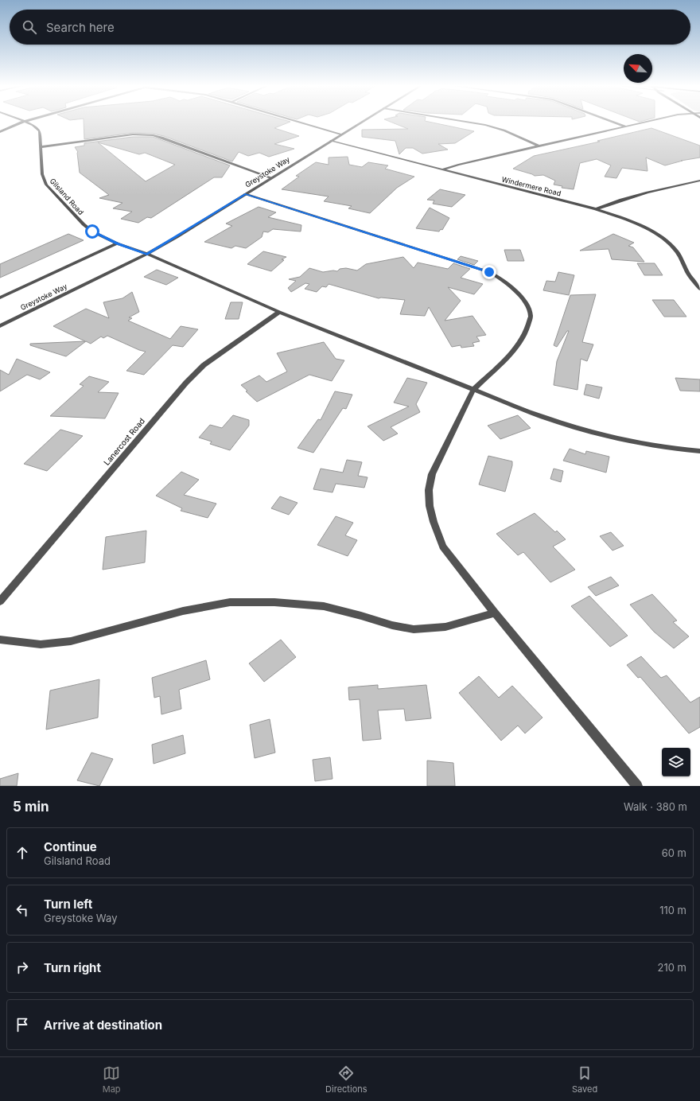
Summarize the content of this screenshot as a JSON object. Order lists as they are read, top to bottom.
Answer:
{
  "streets": {
    "street": [
      "Greystoke Way",
      "Windermere Road",
      "Gilsland Road",
      "Lanercost Road"
    ]
  },
  "crossings": [
    ["Greystoke Way", "Windermere Road"],
    ["Greystoke Way", "Gilsland Road"],
    ["Gilsland Road", "Lanercost Road"]
  ],
  "north": "top left",
  "page": {
    "search": "Search here",
    "heading": ["5 min", "Walk · 380 m"],
    "list": [
      ["Continue", "Gilsland Road", "60 m"],
      ["Turn left", "Greystoke Way", "110 m"],
      ["Turn right", "210 m"],
      "Arrive at destination"
    ],
    "nav": ["Map", "Directions", "Saved"]
  }
}
